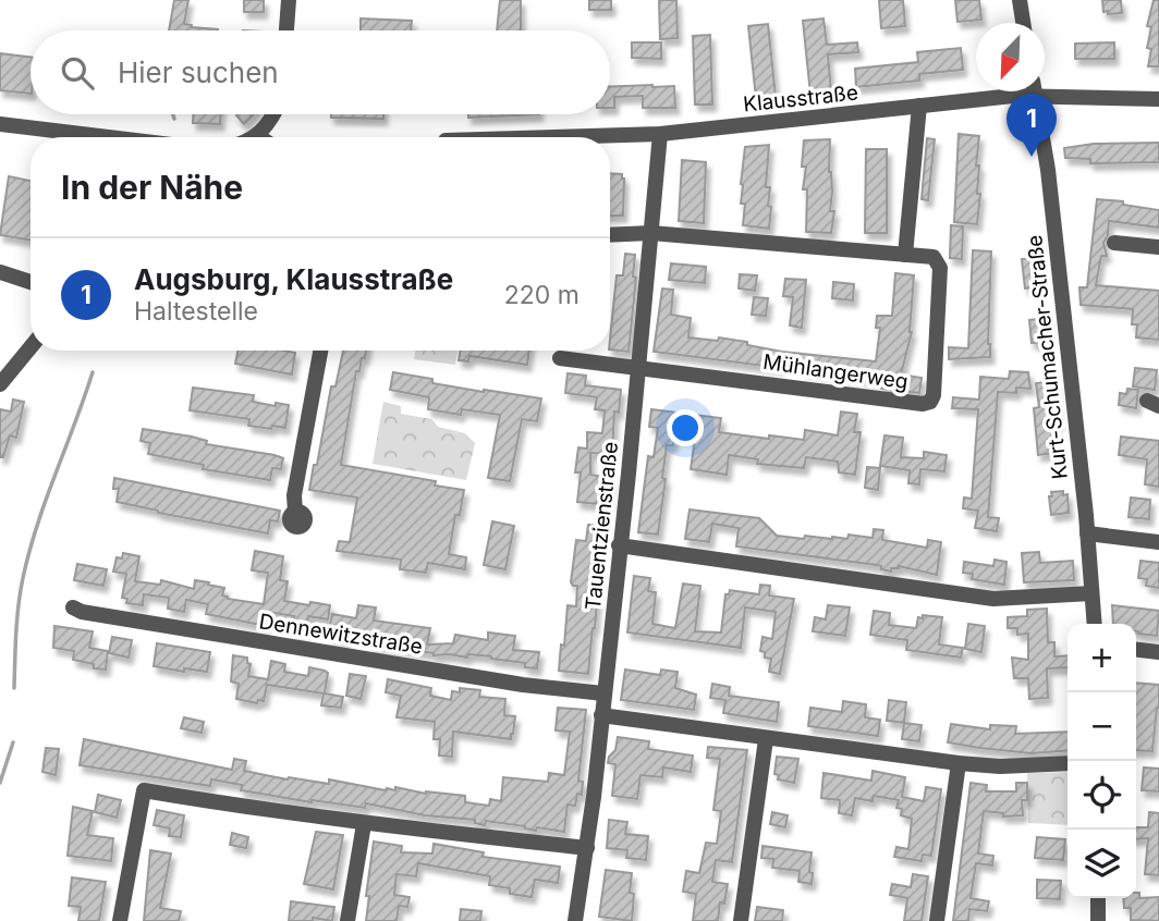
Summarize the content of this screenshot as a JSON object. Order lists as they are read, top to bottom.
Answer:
{
  "streets": {
    "street": [
      "Klausstraße",
      "Kurt-Schumacher-Straße",
      "Mühlangerweg",
      "Tauentzienstraße",
      "Dennewitzstraße"
    ]
  },
  "crossings": [
    ["Klausstraße", "Kurt-Schumacher-Straße"],
    ["Klausstraße", "Tauentzienstraße"],
    ["Mühlangerweg", "Tauentzienstraße"],
    ["Tauentzienstraße", "Dennewitzstraße"]
  ],
  "north": "bottom left",
  "page": {
    "search": "Hier suchen",
    "pins": "1",
    "heading": "In der Nähe",
    "list": [
      {
        "mark": "1",
        "name": "Augsburg, Klausstraße",
        "note": "Haltestelle",
        "value": "220 m"
      }
    ],
    "map_buttons": ["+", "−"]
  }
}
